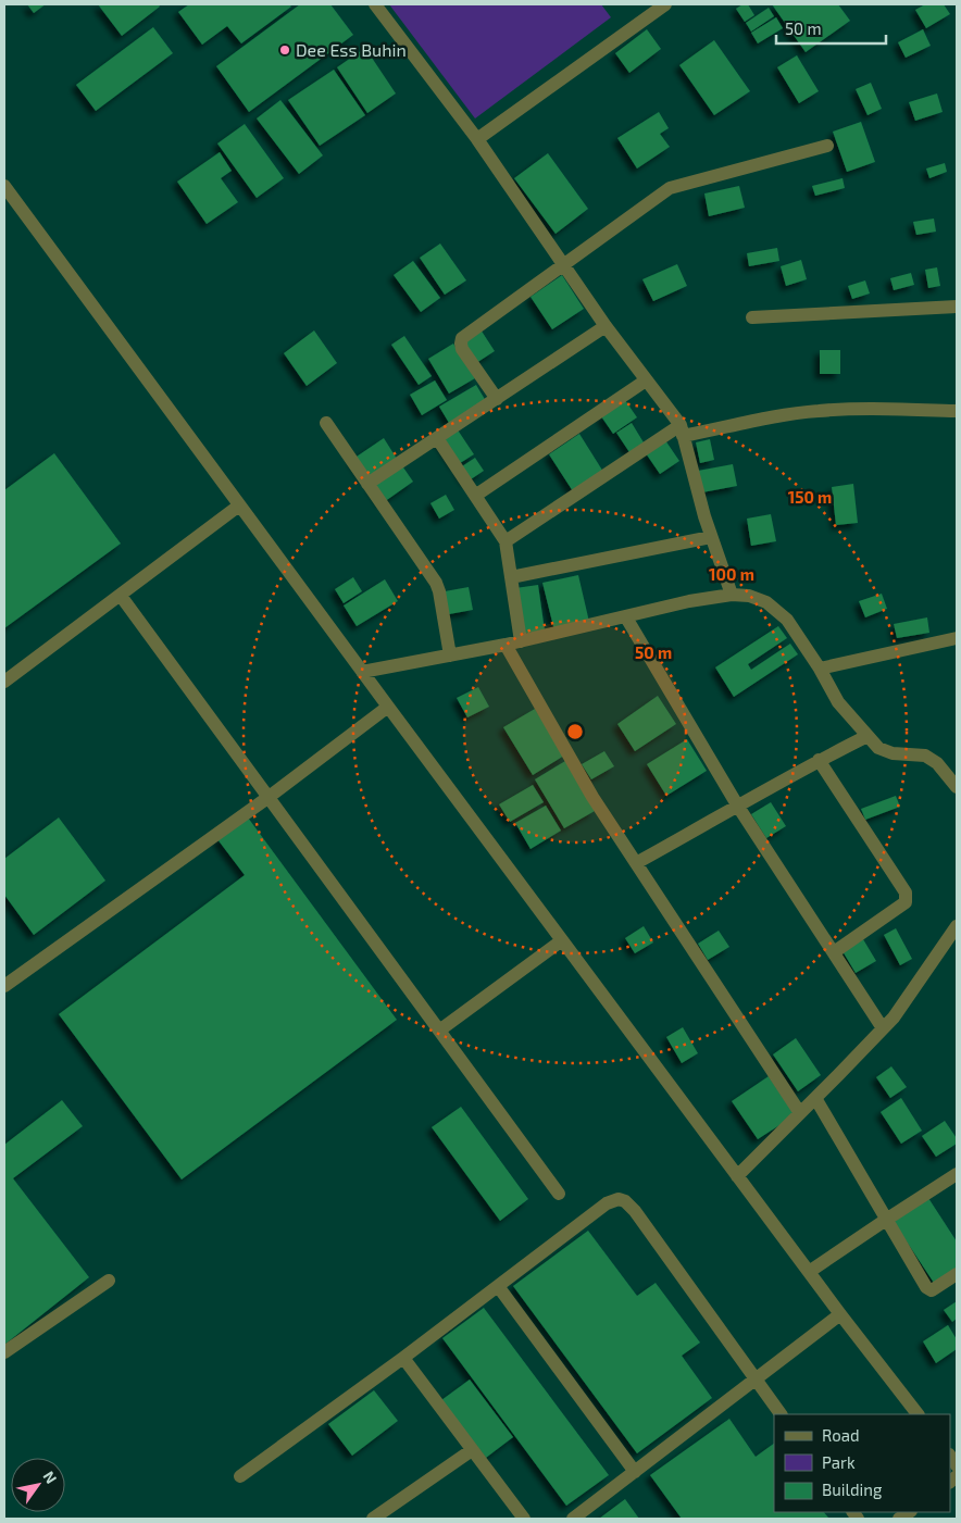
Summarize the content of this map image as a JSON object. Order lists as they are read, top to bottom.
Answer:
{
  "places": ["Dee Ess Buhin"],
  "legend": ["Road", "Park", "Building"],
  "scale_bar": "50 m",
  "north": "top right",
  "rings": ["150 m", "100 m", "50 m"]
}
